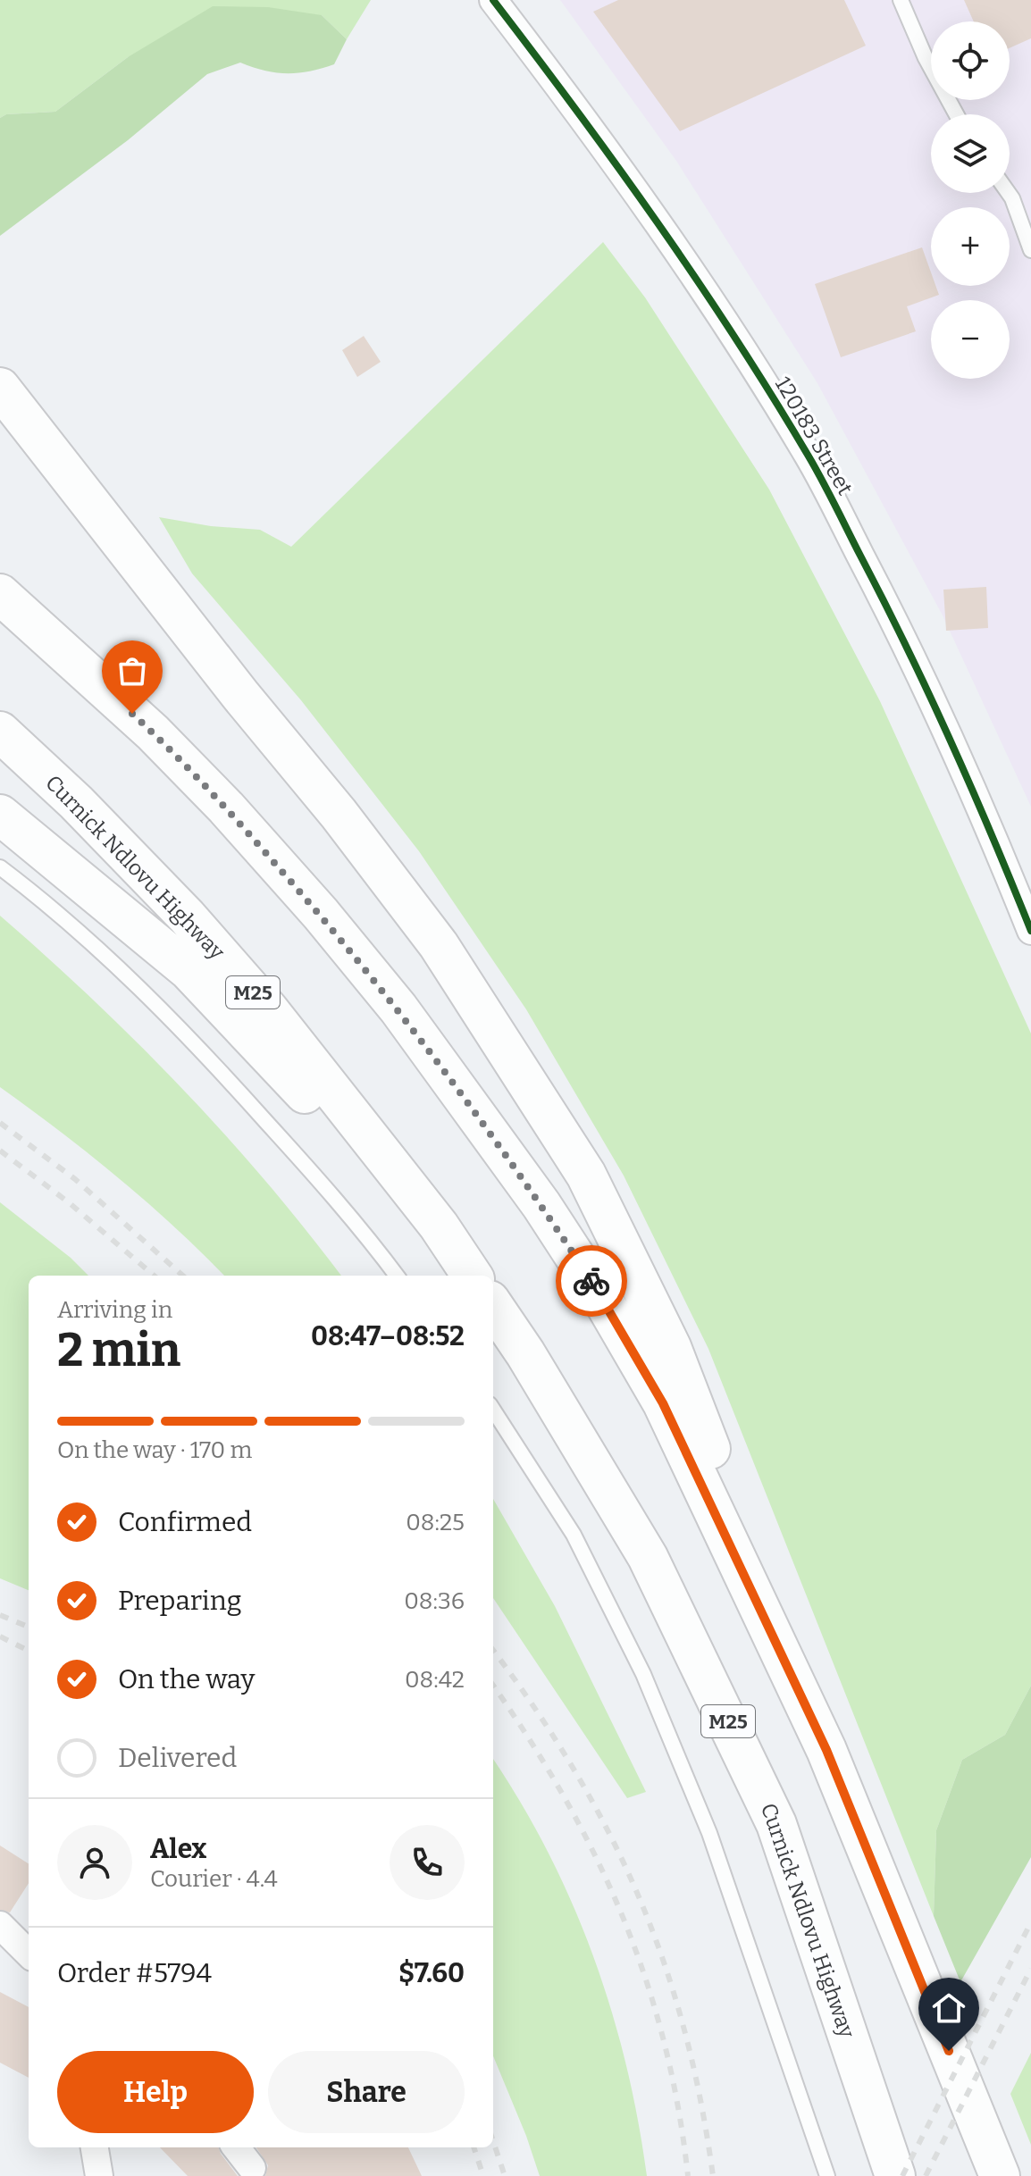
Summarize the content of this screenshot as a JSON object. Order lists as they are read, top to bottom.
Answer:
{
  "streets": {
    "main road": ["Curnick Ndlovu Highway", "M25"],
    "street": ["120183 Street"]
  },
  "page": {
    "map_buttons": ["+", "−"],
    "heading": ["2 min", "Arriving in", "08:47–08:52"],
    "panel": [
      "Alex",
      "Courier · 4.4",
      "Order #5794",
      "$7.60"
    ],
    "bar": "On the way · 170 m",
    "list": [
      ["Confirmed", "08:25"],
      ["Preparing", "08:36"],
      ["On the way", "08:42"],
      "Delivered"
    ],
    "buttons": ["Help", "Share"]
  }
}
